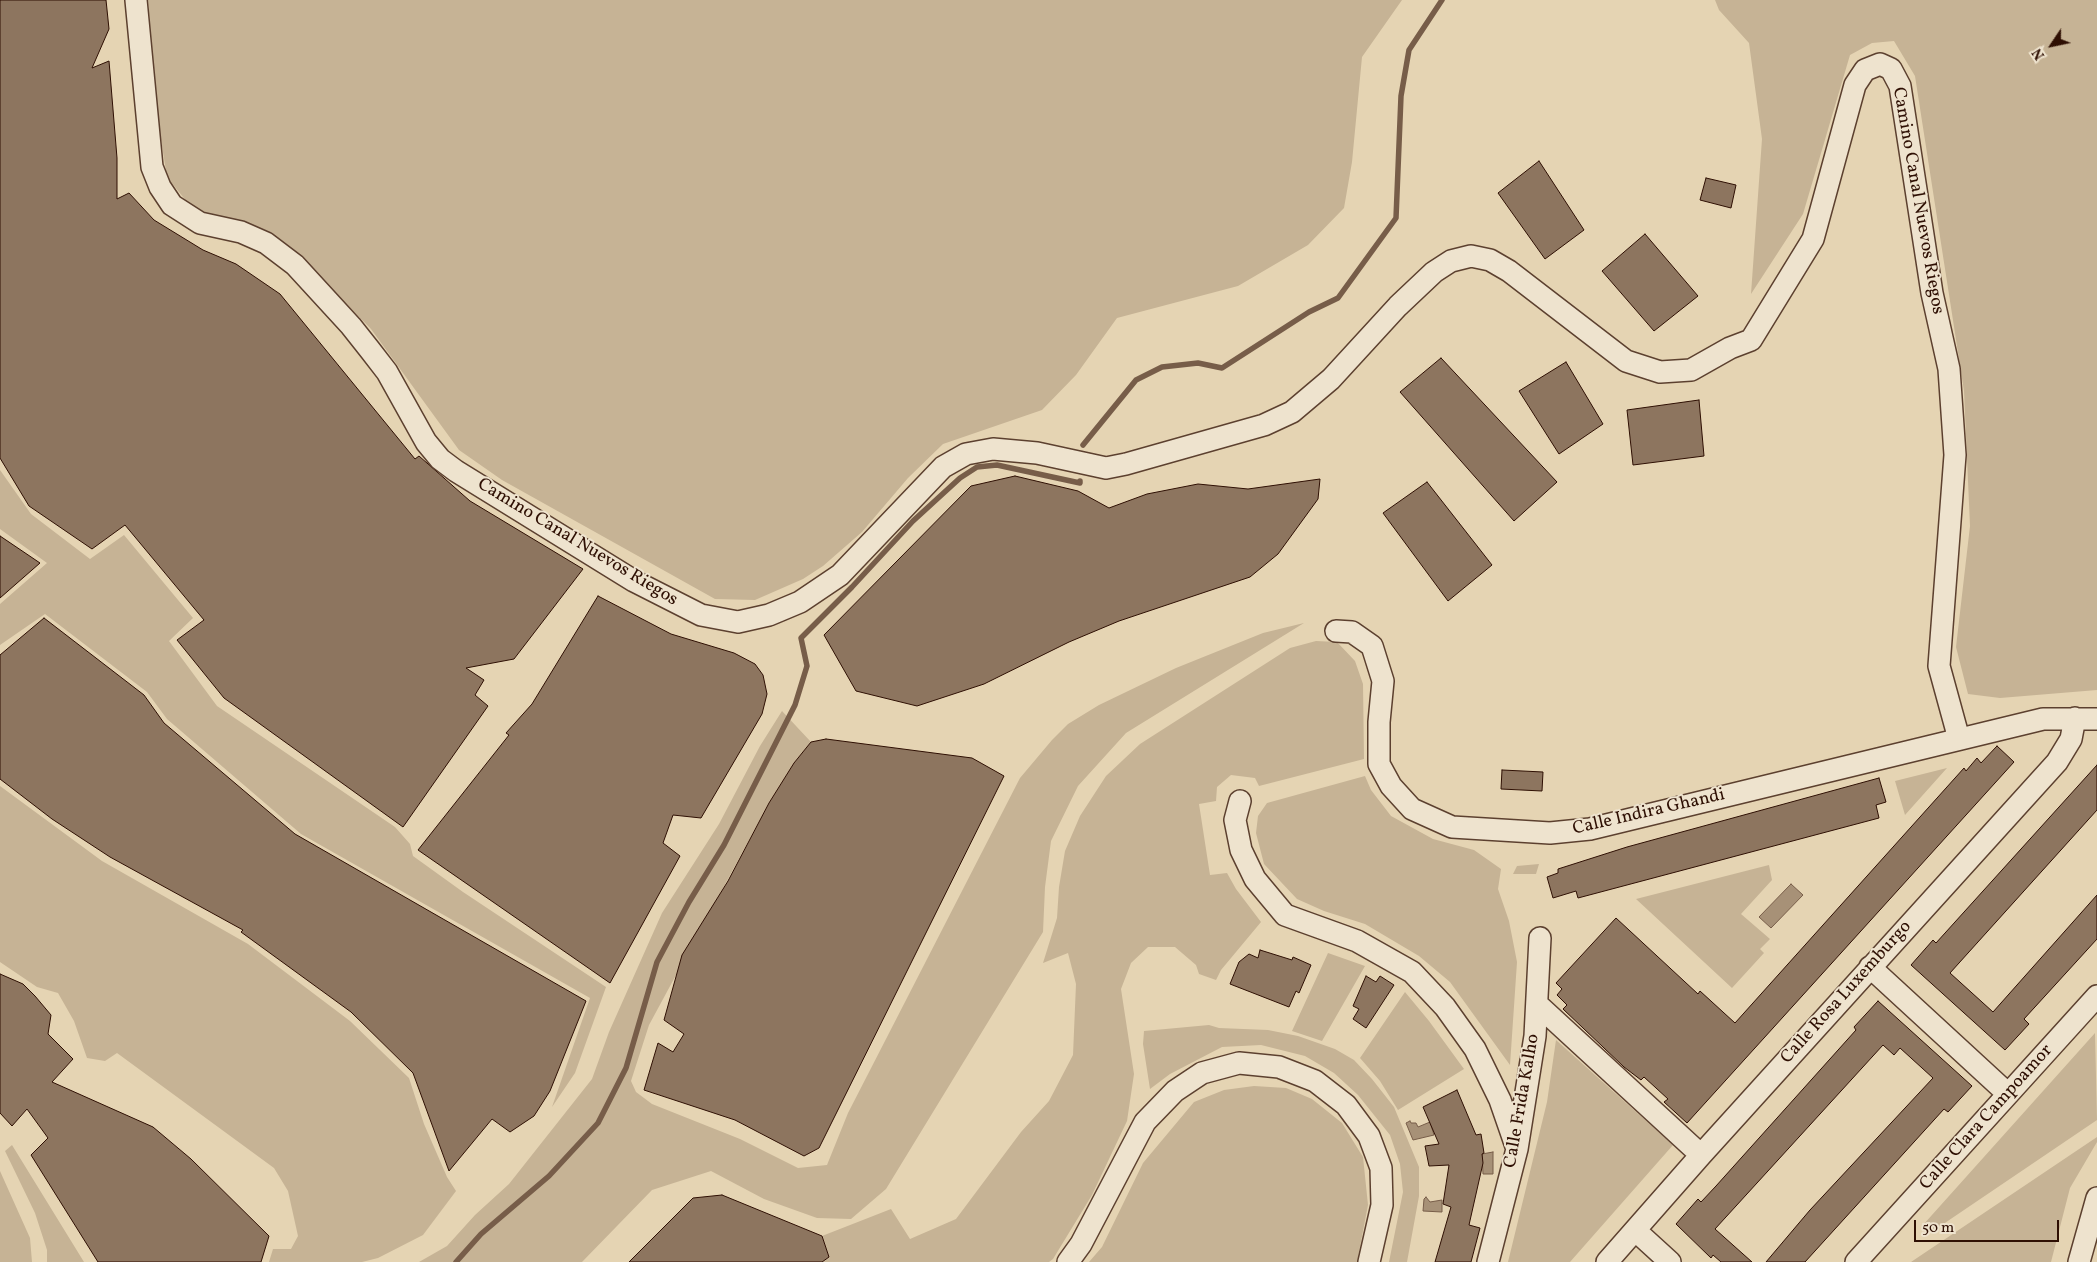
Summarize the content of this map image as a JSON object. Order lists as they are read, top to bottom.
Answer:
{
  "streets": {
    "street": [
      "Camino Canal Nuevos Riegos",
      "Calle Indira Ghandi",
      "Calle Rosa Luxemburgo",
      "Calle Frida Kalho",
      "Calle Clara Campoamor"
    ]
  },
  "crossings": [
    ["Camino Canal Nuevos Riegos", "Calle Indira Ghandi"],
    ["Calle Indira Ghandi", "Calle Rosa Luxemburgo"]
  ],
  "scale_bar": "50 m",
  "north": "bottom left"
}
